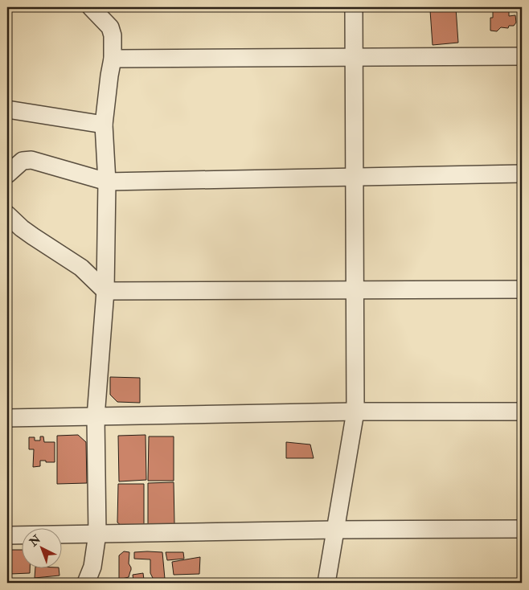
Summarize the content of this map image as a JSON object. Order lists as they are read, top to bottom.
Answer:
{
  "north": "top left"
}
